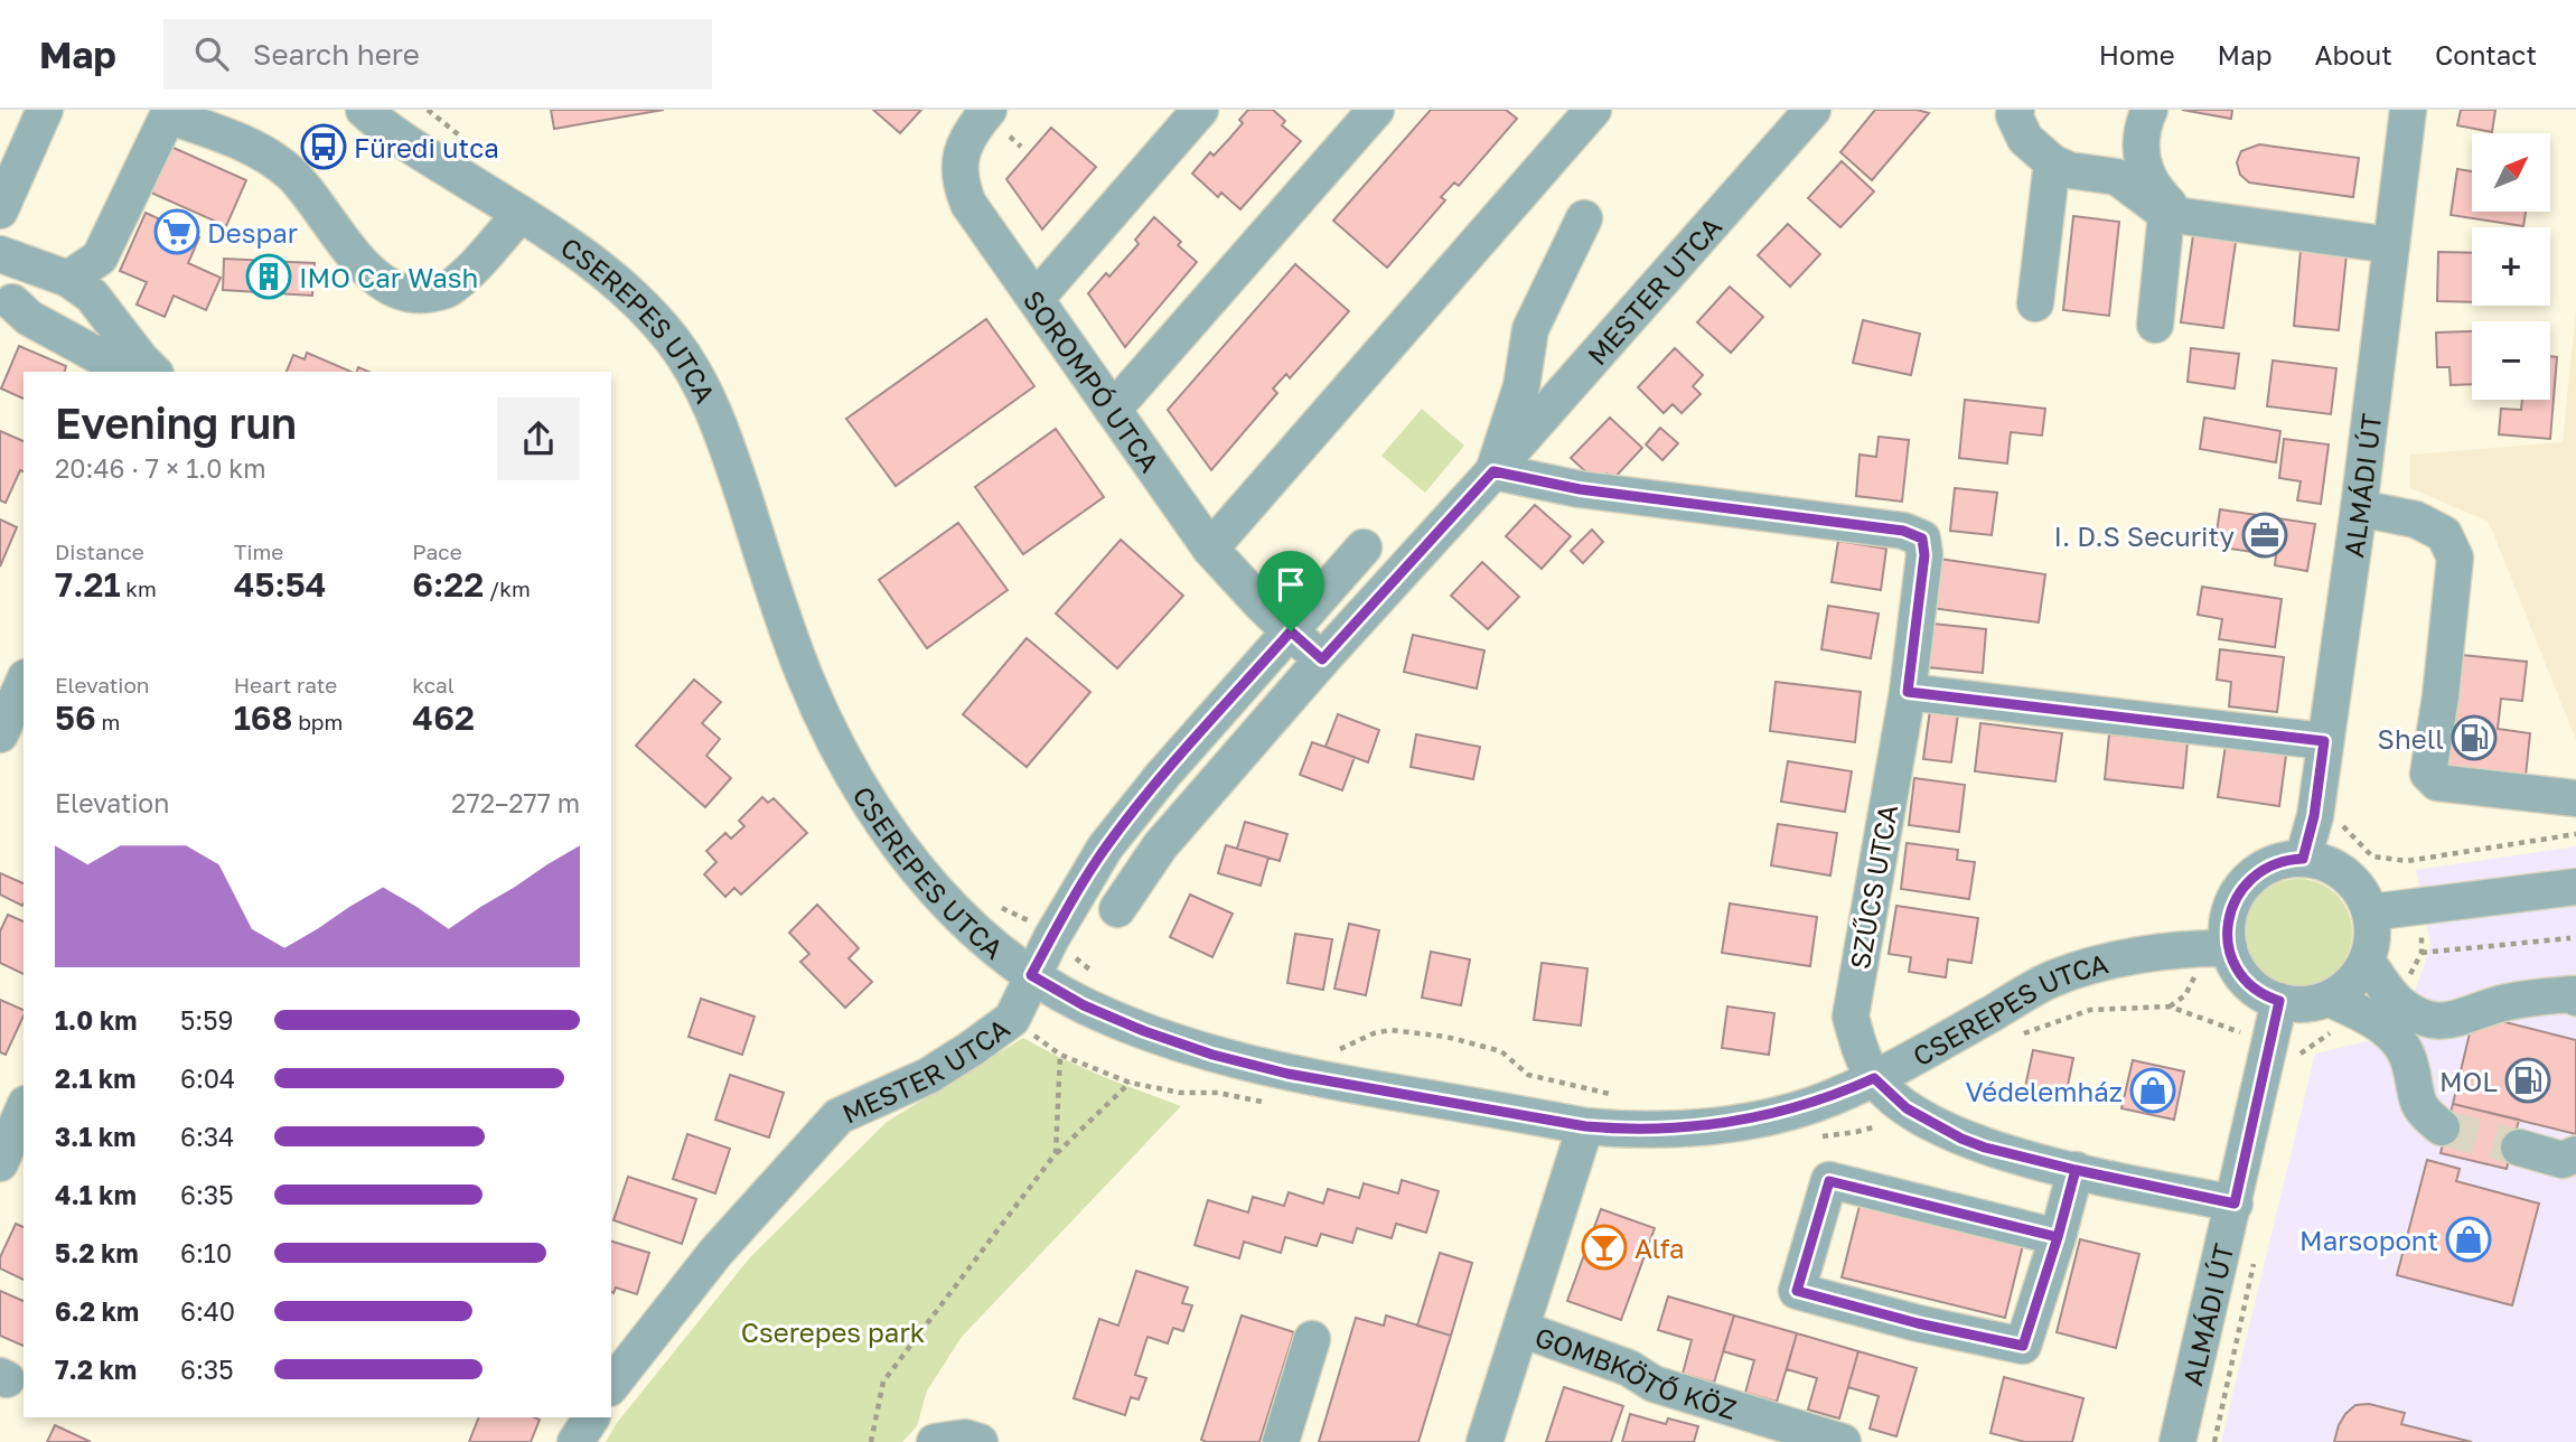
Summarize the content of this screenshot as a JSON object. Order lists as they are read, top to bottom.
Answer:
{
  "streets": {
    "street": [
      "MESTER UTCA",
      "CSEREPES UTCA",
      "SOROMPÓ UTCA",
      "ALMÁDI ÚT",
      "SZŰCS UTCA",
      "GOMBKÖTŐ KÖZ"
    ]
  },
  "crossings": [
    ["MESTER UTCA", "CSEREPES UTCA"],
    ["MESTER UTCA", "SOROMPÓ UTCA"],
    ["MESTER UTCA", "SZŰCS UTCA"],
    ["CSEREPES UTCA", "ALMÁDI ÚT"],
    ["CSEREPES UTCA", "SZŰCS UTCA"]
  ],
  "parks": ["Cserepes park"],
  "places": {
    "bus stop": ["Füredi utca"],
    "supermarket": ["Despar"],
    "building": ["IMO Car Wash"],
    "office": ["I. D.S Security"],
    "fuel station": ["Shell", "MOL"],
    "shop": ["Védelemház", "Marsopont"],
    "bar": ["Alfa"]
  },
  "north": "top right",
  "page": {
    "header": "Map",
    "search": "Search here",
    "nav": [
      "Home",
      "Map",
      "About",
      "Contact"
    ],
    "map_buttons": ["+", "−"],
    "heading": ["Evening run", "20:46 · 7 × 1.0 km"],
    "stats": [
      ["Distance", "7.21 km"],
      ["Time", "45:54"],
      ["Pace", "6:22 /km"],
      ["Elevation", "56 m"],
      ["Heart rate", "168 bpm"],
      ["kcal", "462"]
    ],
    "chart": ["Elevation", "272–277 m"],
    "list": [
      {
        "name": "1.0 km",
        "note": "5:59"
      },
      {
        "name": "2.1 km",
        "note": "6:04"
      },
      {
        "name": "3.1 km",
        "note": "6:34"
      },
      {
        "name": "4.1 km",
        "note": "6:35"
      },
      {
        "name": "5.2 km",
        "note": "6:10"
      },
      {
        "name": "6.2 km",
        "note": "6:40"
      },
      {
        "name": "7.2 km",
        "note": "6:35"
      }
    ]
  }
}
